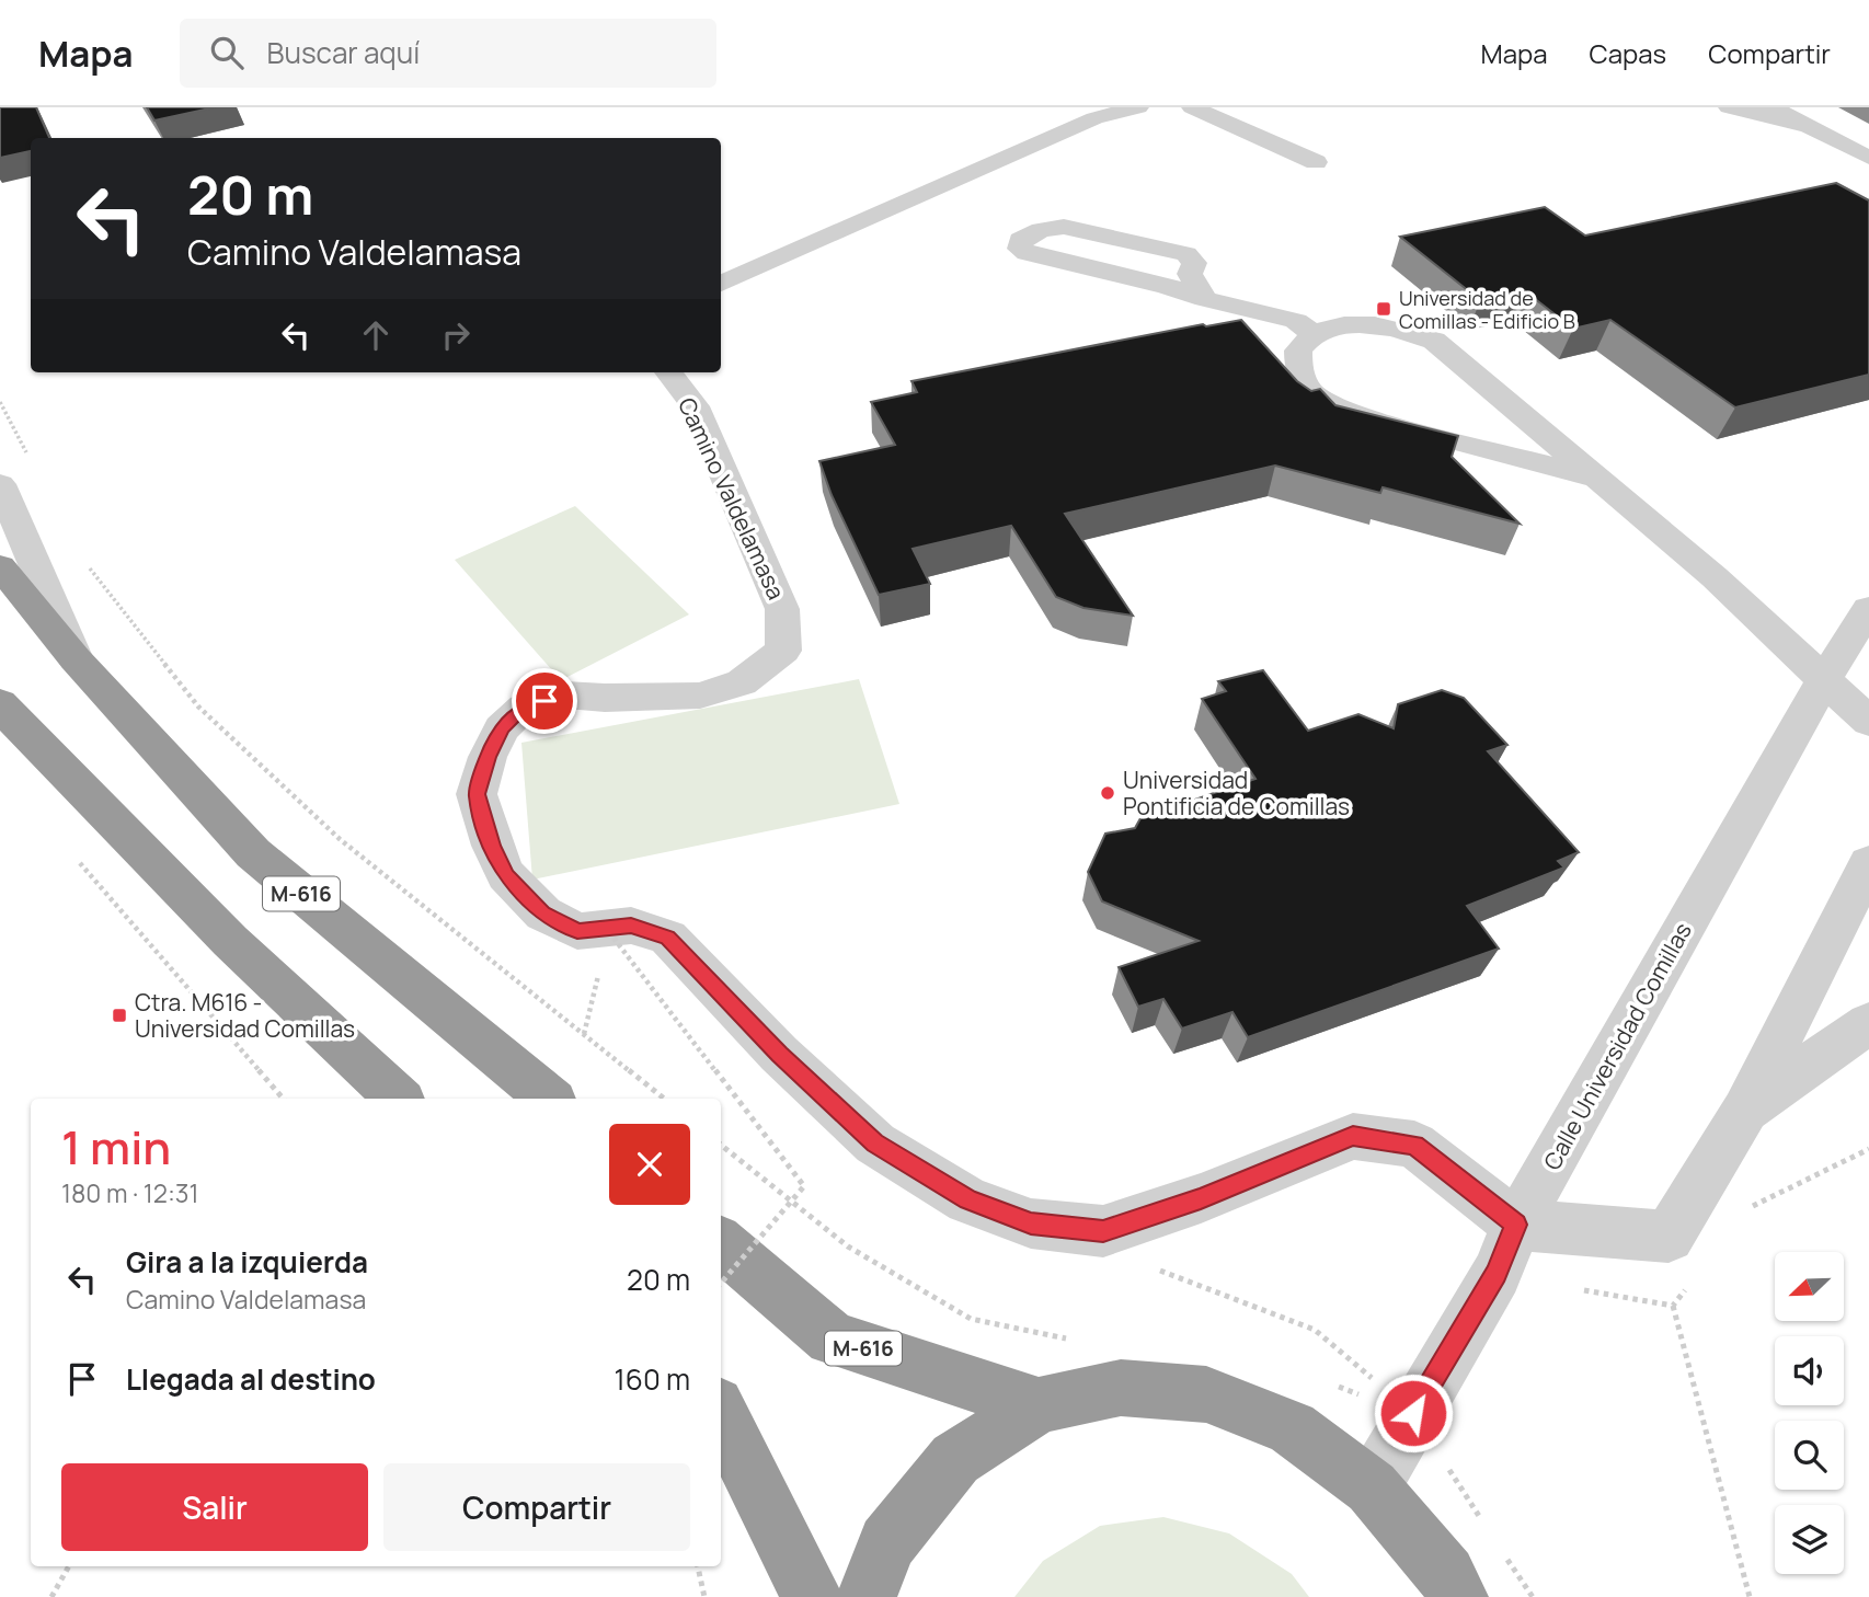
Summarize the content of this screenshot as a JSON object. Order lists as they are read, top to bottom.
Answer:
{
  "streets": {
    "highway": ["M-616"],
    "lane": ["Camino Valdelamasa", "Calle Universidad Comillas"]
  },
  "crossings": [
    ["Camino Valdelamasa", "Calle Universidad Comillas"]
  ],
  "places": {
    "transit": ["Universidad de Comillas - Edificio B", "Ctra. M616 - Universidad Comillas"],
    "other": ["Universidad Pontificia de Comillas"]
  },
  "north": "bottom left",
  "page": {
    "header": "Mapa",
    "search": "Buscar aquí",
    "nav": ["Mapa", "Capas", "Compartir"],
    "turn": ["20 m", "Camino Valdelamasa"],
    "heading": ["1 min", "180 m · 12:31"],
    "list": [
      {
        "name": "Gira a la izquierda",
        "note": "Camino Valdelamasa",
        "value": "20 m"
      },
      {
        "name": "Llegada al destino",
        "value": "160 m"
      }
    ],
    "buttons": ["Salir", "Compartir"]
  }
}
